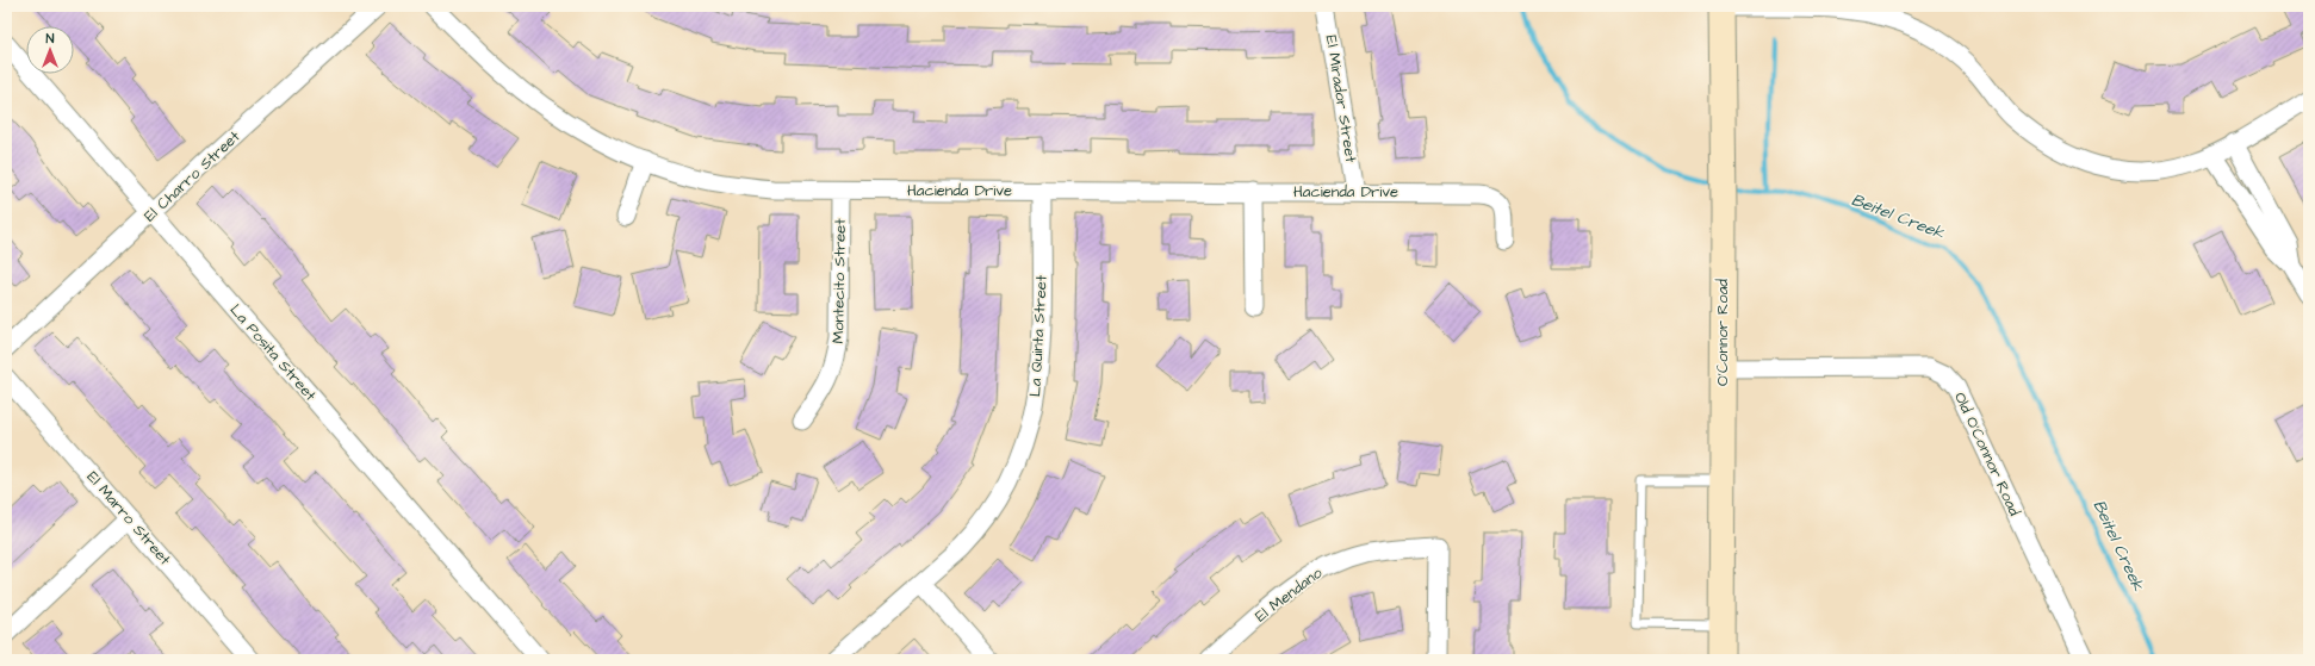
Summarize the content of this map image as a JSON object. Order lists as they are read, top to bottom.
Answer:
{
  "streets": {
    "main road": ["O'Connor Road"],
    "street": [
      "El Mirador Street",
      "El Charro Street",
      "Hacienda Drive",
      "Montecito Street",
      "La Quinta Street",
      "La Posita Street",
      "Old O'Connor Road",
      "El Marro Street",
      "El Mendano"
    ]
  },
  "crossings": [
    ["El Mirador Street", "Hacienda Drive"],
    ["El Charro Street", "La Posita Street"],
    ["Hacienda Drive", "Montecito Street"],
    ["Hacienda Drive", "La Quinta Street"],
    ["O'Connor Road", "Old O'Connor Road"]
  ],
  "water": ["Beitel Creek"],
  "north": "top"
}
